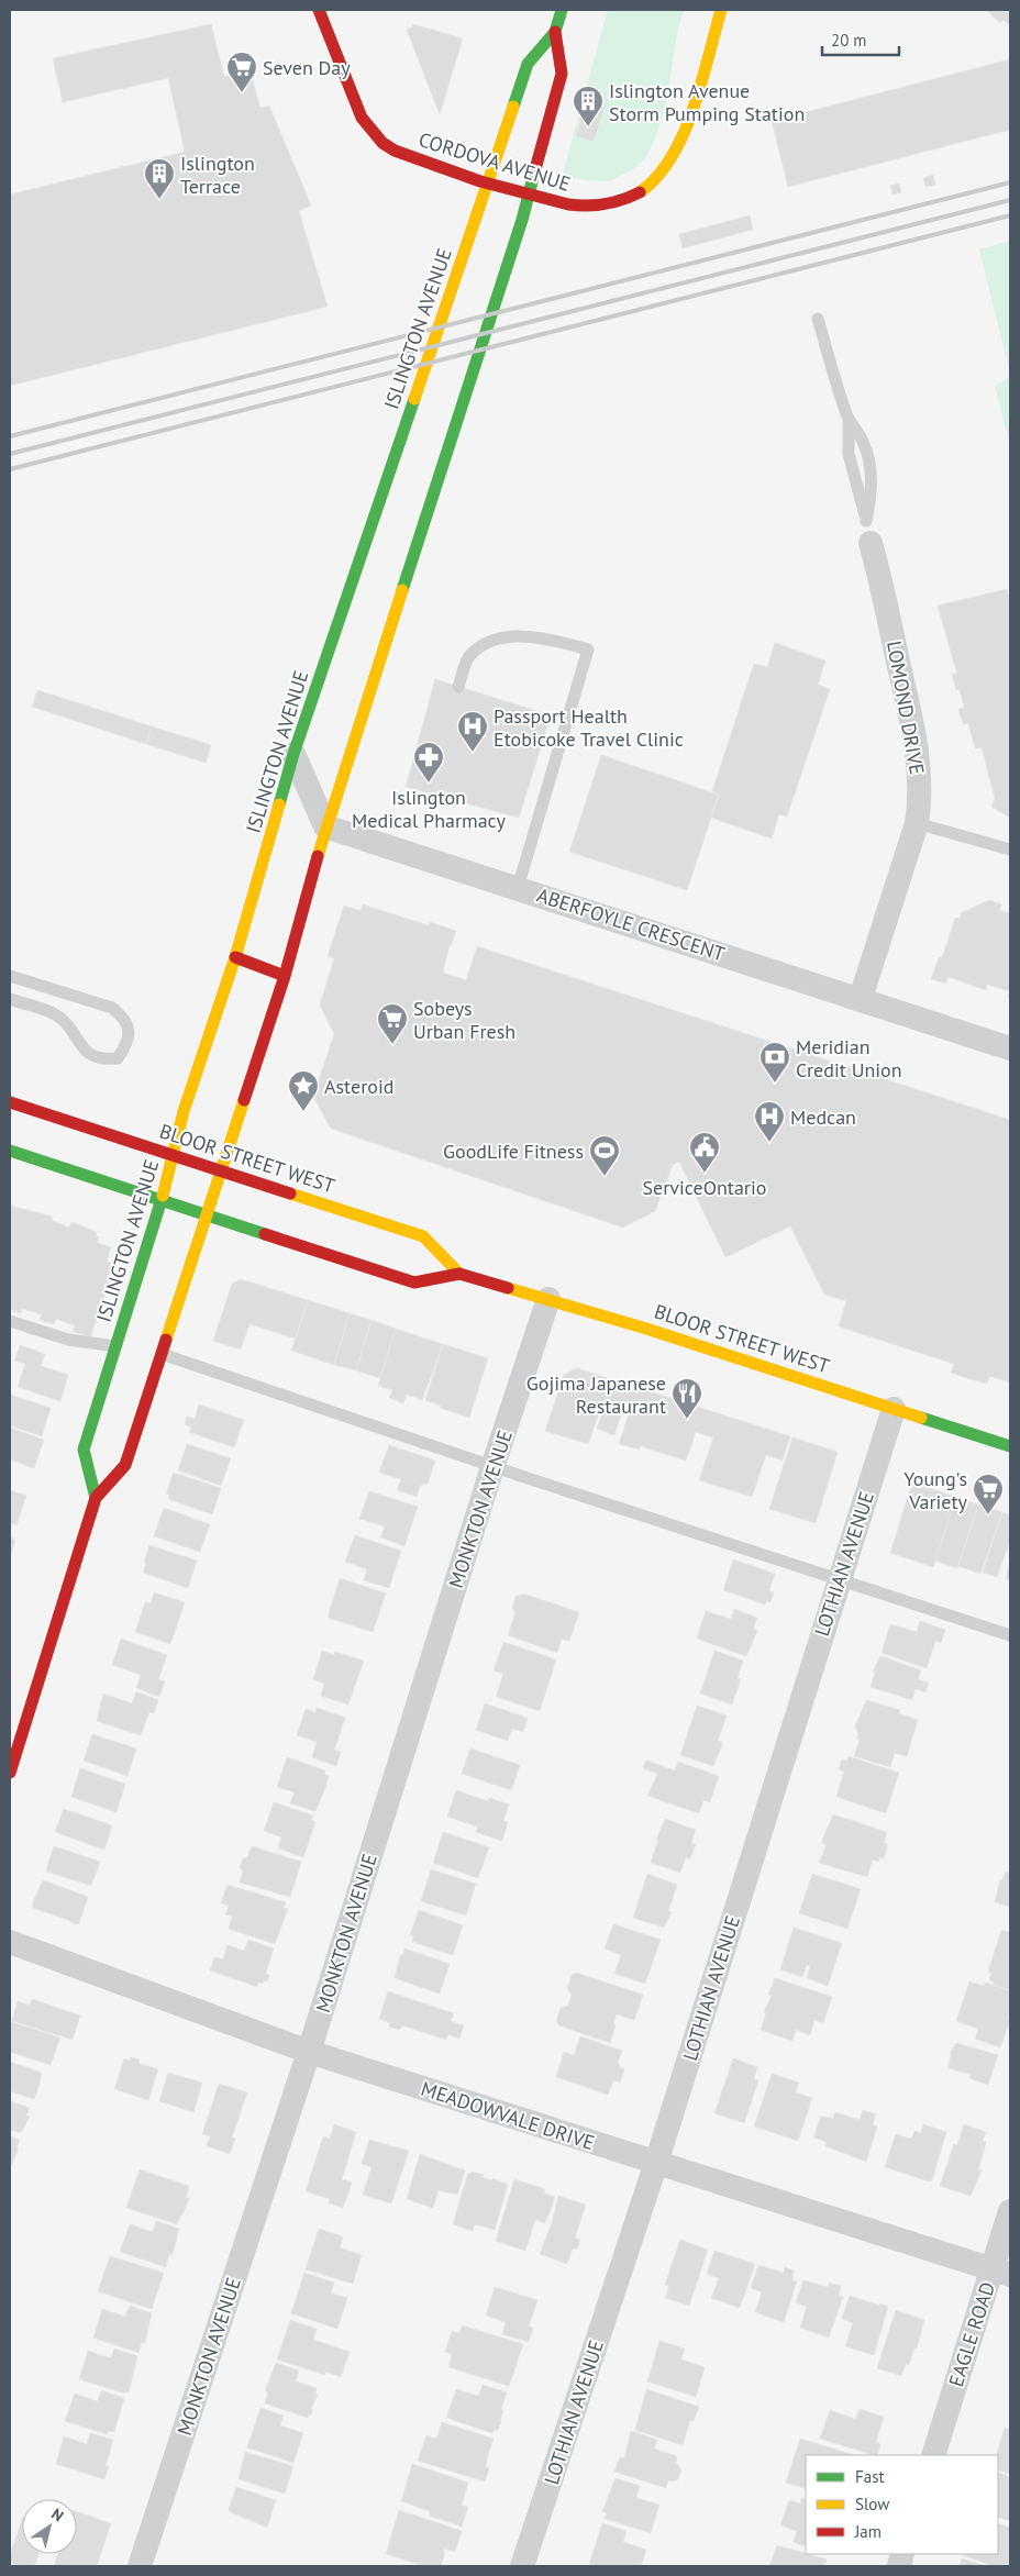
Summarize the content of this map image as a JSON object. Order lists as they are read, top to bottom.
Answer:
{
  "streets": {
    "main road": ["CORDOVA AVENUE", "ISLINGTON AVENUE", "BLOOR STREET WEST"],
    "street": [
      "LOMOND DRIVE",
      "ABERFOYLE CRESCENT",
      "MONKTON AVENUE",
      "LOTHIAN AVENUE",
      "MEADOWVALE DRIVE",
      "EAGLE ROAD"
    ]
  },
  "crossings": [
    ["ISLINGTON AVENUE", "ABERFOYLE CRESCENT"],
    ["ISLINGTON AVENUE", "BLOOR STREET WEST"],
    ["LOMOND DRIVE", "ABERFOYLE CRESCENT"],
    ["BLOOR STREET WEST", "MONKTON AVENUE"],
    ["BLOOR STREET WEST", "LOTHIAN AVENUE"],
    ["MONKTON AVENUE", "MEADOWVALE DRIVE"],
    ["LOTHIAN AVENUE", "MEADOWVALE DRIVE"],
    ["MEADOWVALE DRIVE", "EAGLE ROAD"]
  ],
  "places": {
    "supermarket": ["Seven Day", "Sobeys Urban Fresh", "Young's Variety"],
    "building": ["Islington Avenue Storm Pumping Station", "Islington Terrace"],
    "hospital": ["Passport Health Etobicoke Travel Clinic", "Medcan"],
    "pharmacy": ["Islington Medical Pharmacy"],
    "bank": ["Meridian Credit Union"],
    "place": ["Asteroid"],
    "public building": ["ServiceOntario"],
    "sports": ["GoodLife Fitness"],
    "restaurant": ["Gojima Japanese Restaurant"]
  },
  "legend": ["Fast", "Slow", "Jam"],
  "scale_bar": "20 m",
  "north": "top right"
}
